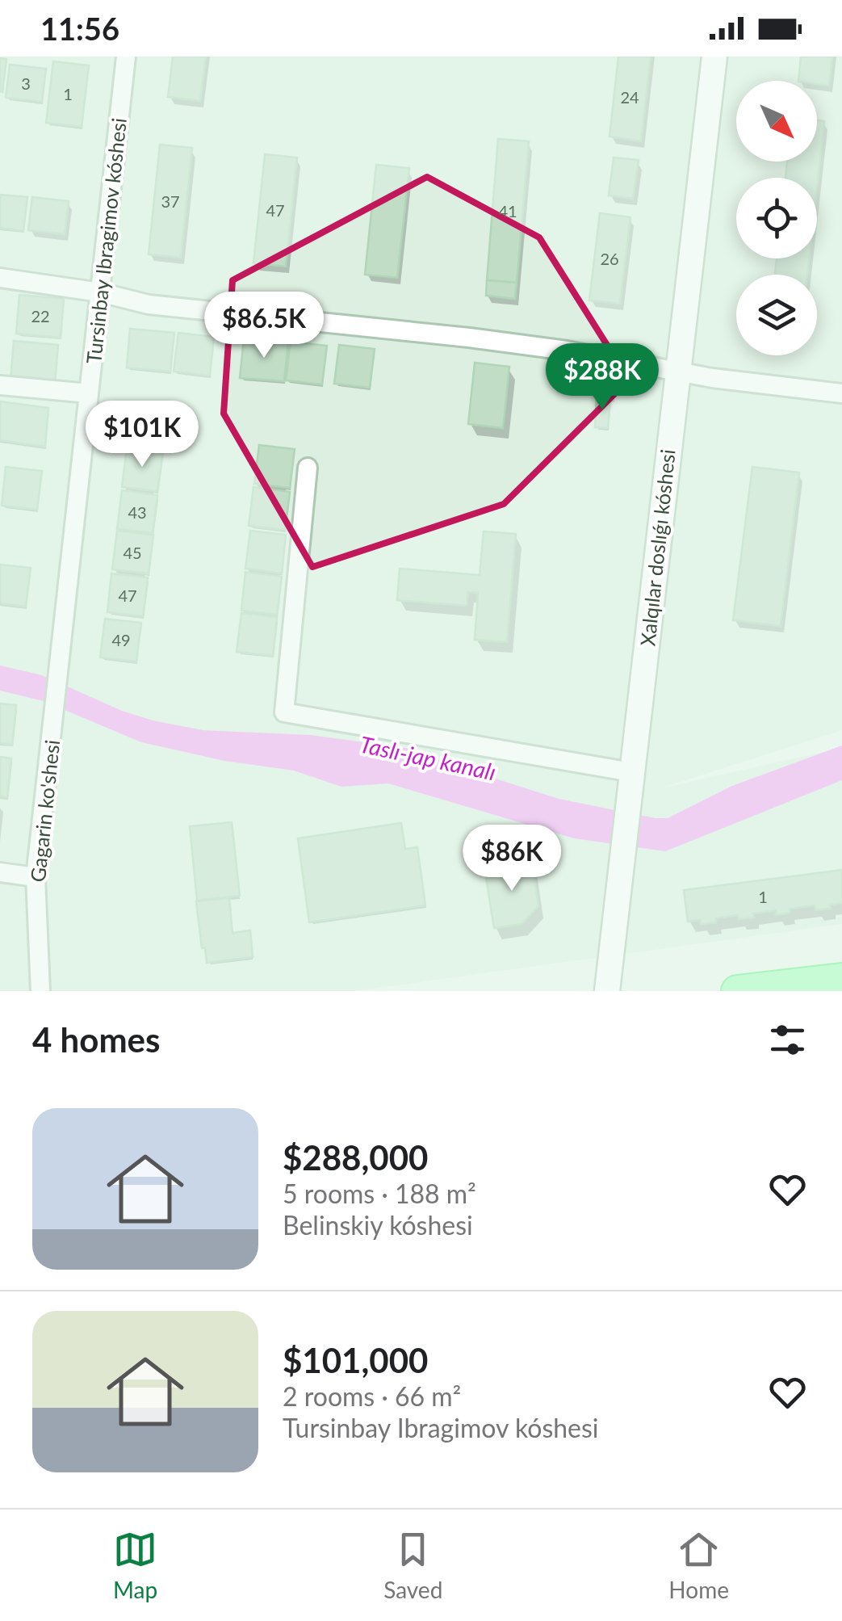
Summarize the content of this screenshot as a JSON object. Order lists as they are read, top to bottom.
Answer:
{
  "streets": {
    "street": ["Tursinbay Ibragimov kóshesi", "Xalqılar doslıǵı kóshesi", "Gagarin ko'shesi"]
  },
  "crossings": [
    ["Tursinbay Ibragimov kóshesi", "Gagarin ko'shesi"]
  ],
  "water": ["Taslı-jap kanalı"],
  "house_numbers": [
    "3",
    "1",
    "24",
    "37",
    "47",
    "41",
    "26",
    "22",
    "43",
    "45",
    "47",
    "49",
    "1"
  ],
  "north": "bottom right",
  "page": {
    "status": "11:56",
    "price": [
      "$86.5K",
      "$288K",
      "$101K",
      "$86K"
    ],
    "heading": "4 homes",
    "list": [
      {
        "name": "$288,000",
        "note": "5 rooms · 188 m² · Belinskiy kóshesi"
      },
      {
        "name": "$101,000",
        "note": "2 rooms · 66 m² · Tursinbay Ibragimov kóshesi"
      }
    ],
    "tabs": ["Map", "Saved", "Home"]
  }
}
